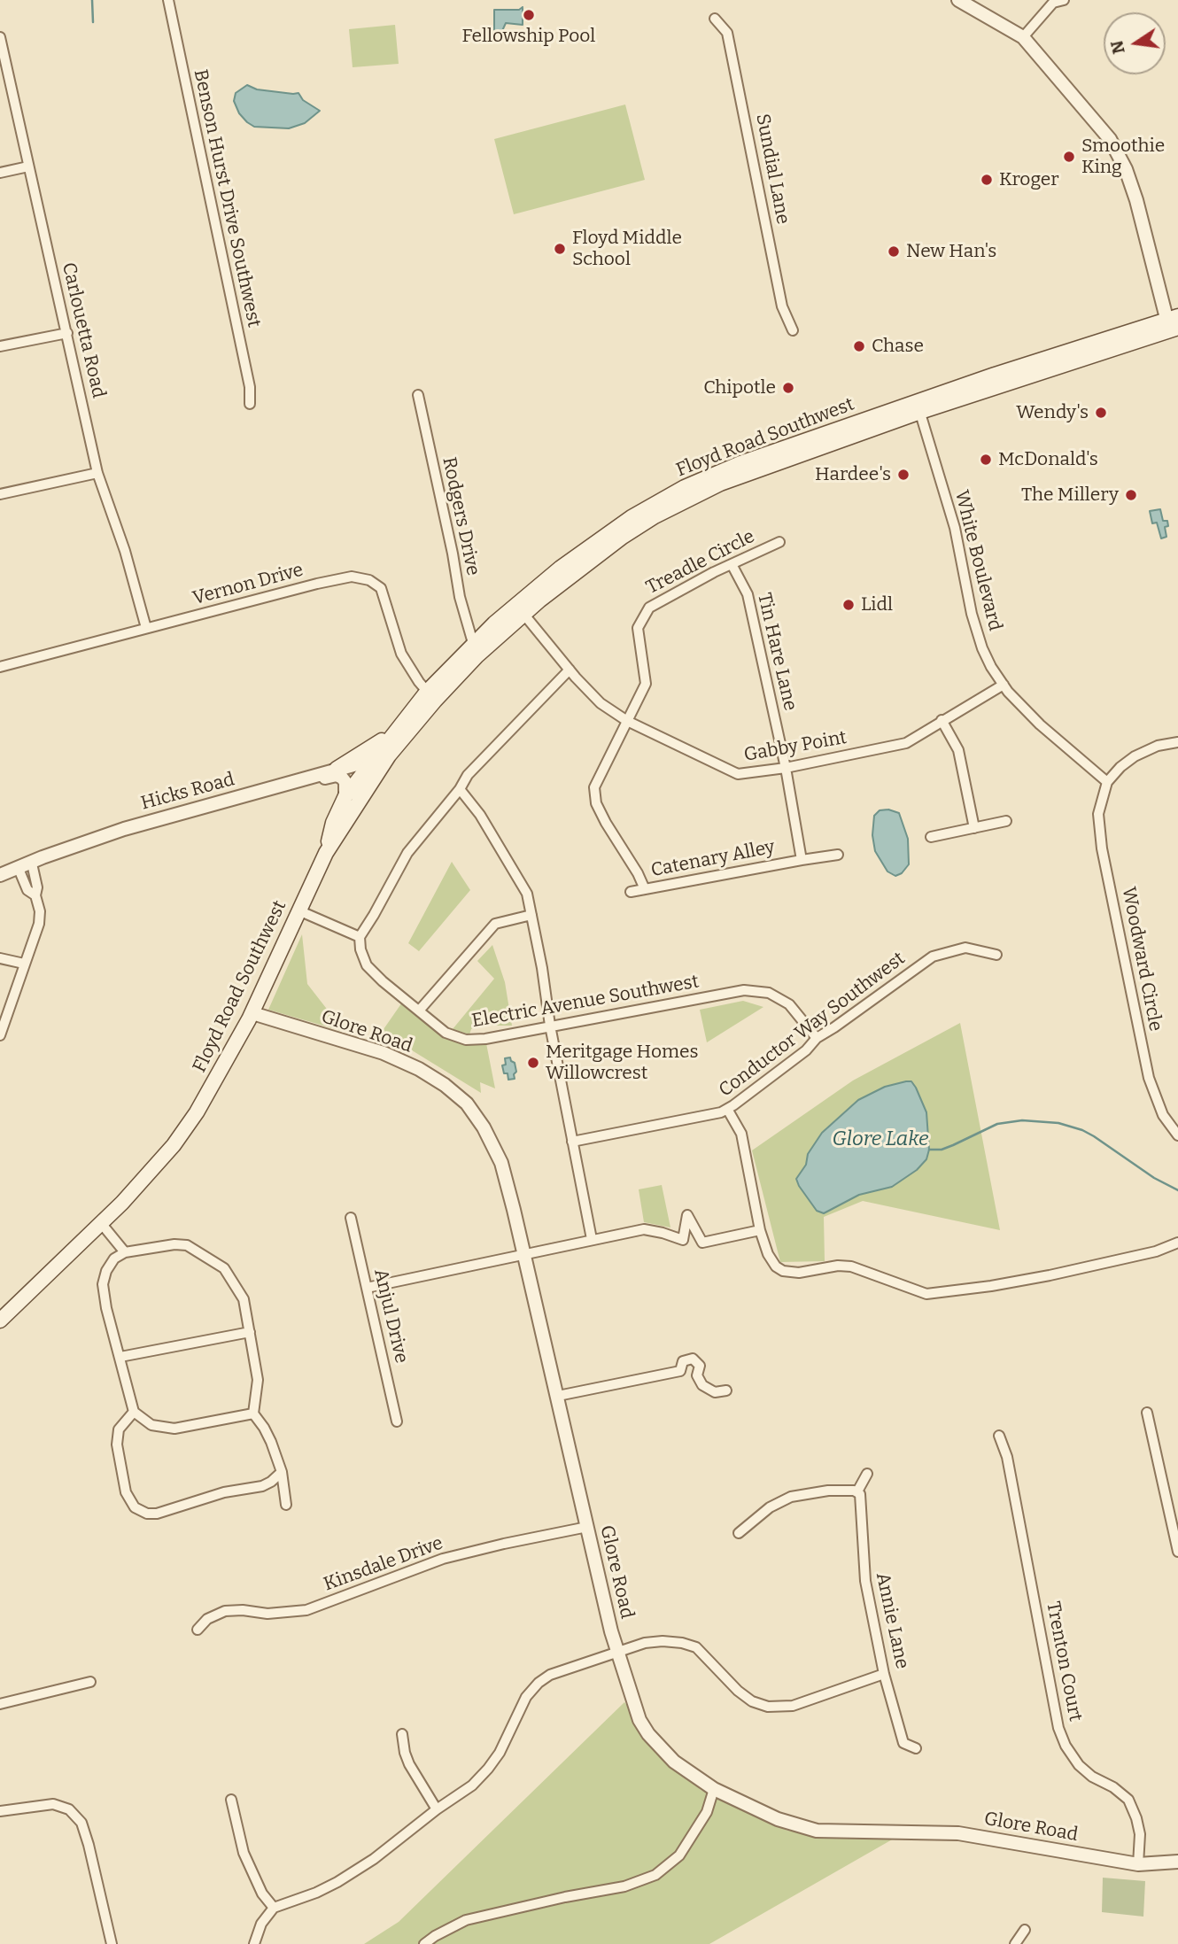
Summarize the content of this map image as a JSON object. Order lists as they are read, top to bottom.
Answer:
{
  "streets": {
    "main road": ["Floyd Road Southwest"],
    "street": [
      "Sundial Lane",
      "Benson Hurst Drive Southwest",
      "Carlouetta Road",
      "Rodgers Drive",
      "White Boulevard",
      "Treadle Circle",
      "Vernon Drive",
      "Tin Hare Lane",
      "Gabby Point",
      "Hicks Road",
      "Catenary Alley",
      "Woodward Circle",
      "Electric Avenue Southwest",
      "Conductor Way Southwest",
      "Glore Road",
      "Anjul Drive",
      "Kinsdale Drive",
      "Annie Lane",
      "Trenton Court"
    ]
  },
  "crossings": [
    ["Carlouetta Road", "Vernon Drive"],
    ["Floyd Road Southwest", "Rodgers Drive"],
    ["Floyd Road Southwest", "White Boulevard"],
    ["Floyd Road Southwest", "Vernon Drive"],
    ["Floyd Road Southwest", "Gabby Point"],
    ["Floyd Road Southwest", "Hicks Road"],
    ["Floyd Road Southwest", "Glore Road"],
    ["White Boulevard", "Gabby Point"],
    ["White Boulevard", "Woodward Circle"],
    ["Treadle Circle", "Tin Hare Lane"],
    ["Treadle Circle", "Gabby Point"],
    ["Treadle Circle", "Catenary Alley"],
    ["Tin Hare Lane", "Gabby Point"],
    ["Tin Hare Lane", "Catenary Alley"],
    ["Electric Avenue Southwest", "Conductor Way Southwest"],
    ["Glore Road", "Kinsdale Drive"],
    ["Glore Road", "Trenton Court"]
  ],
  "water": ["Glore Lake"],
  "places": [
    "Fellowship Pool",
    "Smoothie King",
    "Kroger",
    "Floyd Middle School",
    "New Han's",
    "Chase",
    "Chipotle",
    "Wendy's",
    "McDonald's",
    "Hardee's",
    "The Millery",
    "Lidl",
    "Meritgage Homes Willowcrest"
  ],
  "north": "left"
}
